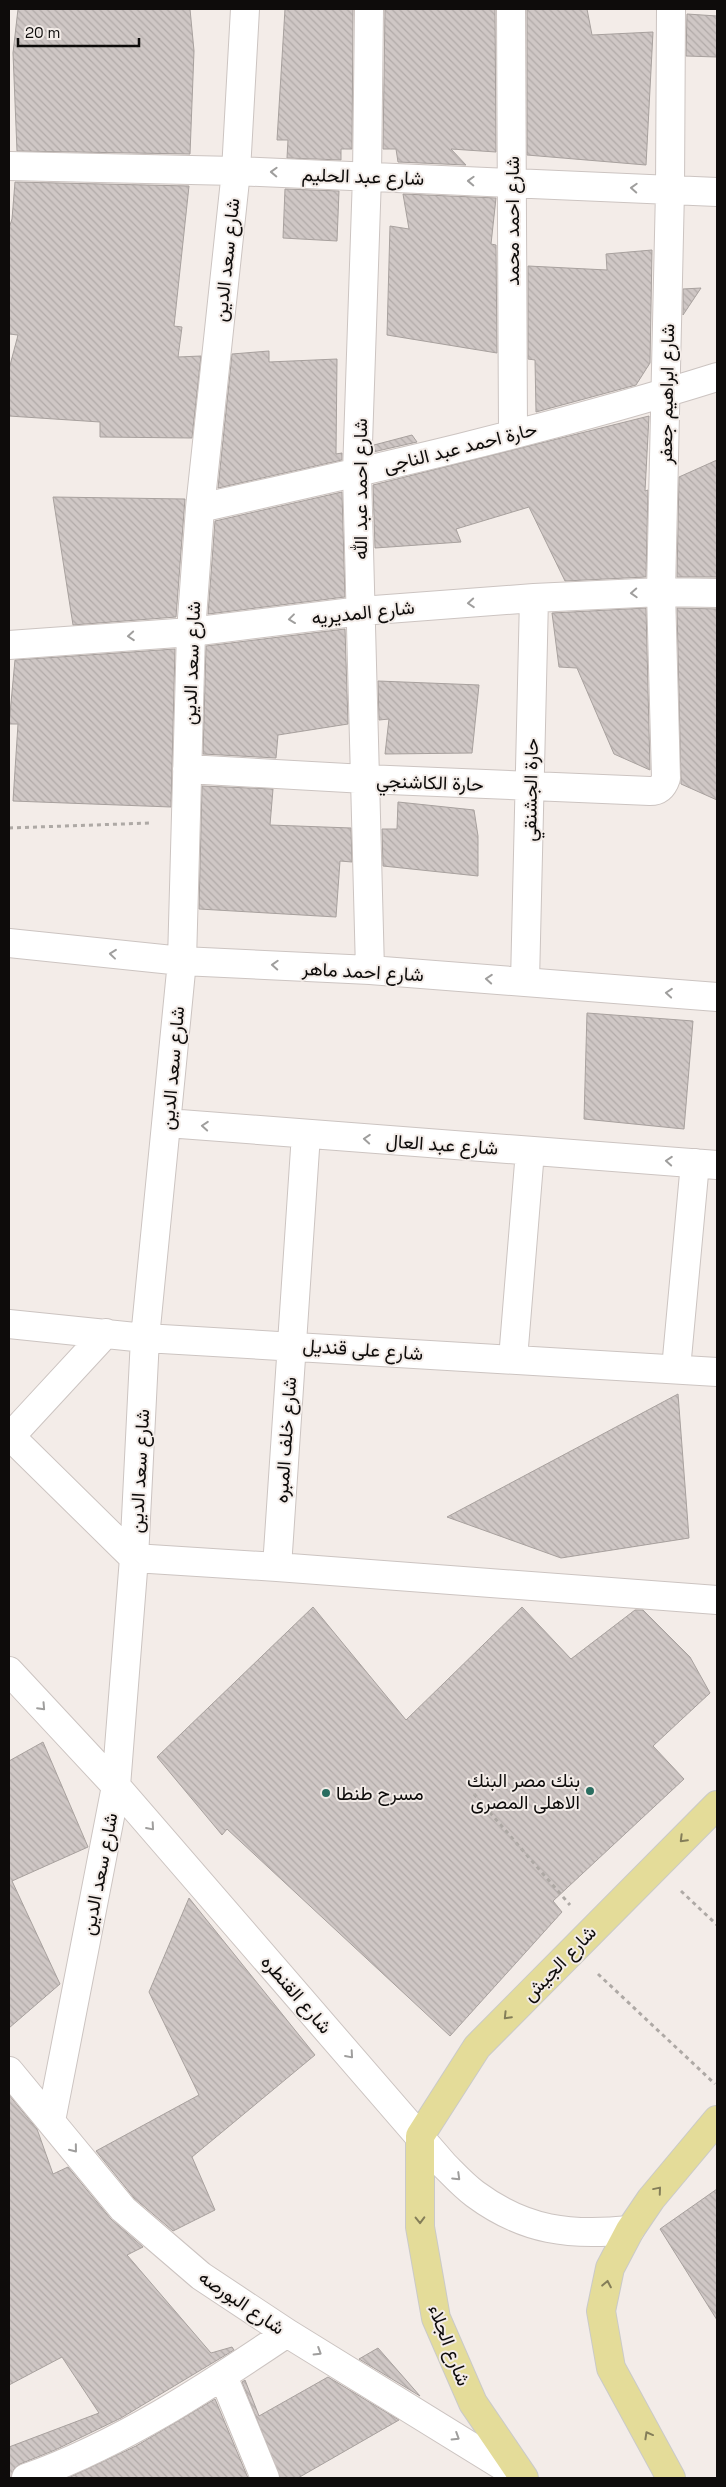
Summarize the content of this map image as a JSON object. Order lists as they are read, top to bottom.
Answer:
{
  "streets": {
    "main road": ["شارع الجيش", "شارع الجلاء"],
    "street": [
      "شارع عبد الحليم",
      "شارع احمد محمد",
      "شارع سعد الدين",
      "شارع ابراهيم جعفر",
      "حارة احمد عبد الناجى",
      "شارع احمد عبد الله",
      "شارع المديريه",
      "حارة الكاشنجي",
      "حارة الجشنقي",
      "شارع احمد ماهر",
      "شارع عبد العال",
      "شارع على قنديل",
      "شارع خلف المبره",
      "شارع القنطره",
      "شارع البورصه"
    ]
  },
  "crossings": [
    ["شارع عبد الحليم", "شارع احمد محمد"],
    ["شارع عبد الحليم", "شارع سعد الدين"],
    ["شارع عبد الحليم", "شارع ابراهيم جعفر"],
    ["شارع عبد الحليم", "شارع احمد عبد الله"],
    ["شارع احمد محمد", "حارة احمد عبد الناجى"],
    ["شارع سعد الدين", "حارة احمد عبد الناجى"],
    ["شارع سعد الدين", "شارع المديريه"],
    ["شارع سعد الدين", "حارة الكاشنجي"],
    ["شارع سعد الدين", "شارع احمد ماهر"],
    ["شارع سعد الدين", "شارع عبد العال"],
    ["شارع سعد الدين", "شارع على قنديل"],
    ["شارع سعد الدين", "شارع القنطره"],
    ["شارع سعد الدين", "شارع البورصه"],
    ["شارع ابراهيم جعفر", "حارة احمد عبد الناجى"],
    ["شارع ابراهيم جعفر", "شارع المديريه"],
    ["شارع ابراهيم جعفر", "حارة الكاشنجي"],
    ["حارة احمد عبد الناجى", "شارع احمد عبد الله"],
    ["شارع احمد عبد الله", "شارع المديريه"],
    ["شارع احمد عبد الله", "حارة الكاشنجي"],
    ["شارع احمد عبد الله", "شارع احمد ماهر"],
    ["شارع المديريه", "حارة الجشنقي"],
    ["حارة الكاشنجي", "حارة الجشنقي"],
    ["حارة الجشنقي", "شارع احمد ماهر"],
    ["شارع عبد العال", "شارع خلف المبره"],
    ["شارع على قنديل", "شارع خلف المبره"],
    ["شارع الجيش", "شارع القنطره"],
    ["شارع الجيش", "شارع الجلاء"],
    ["شارع القنطره", "شارع الجلاء"],
    ["شارع البورصه", "شارع الجلاء"]
  ],
  "one_way": [
    "شارع عبد الحليم",
    "شارع المديريه",
    "شارع احمد ماهر",
    "شارع عبد العال",
    "شارع القنطره",
    "شارع البورصه"
  ],
  "places": ["بنك مصر البنك الاهلى المصرى", "مسرح طنطا"],
  "scale_bar": "20 m"
}
